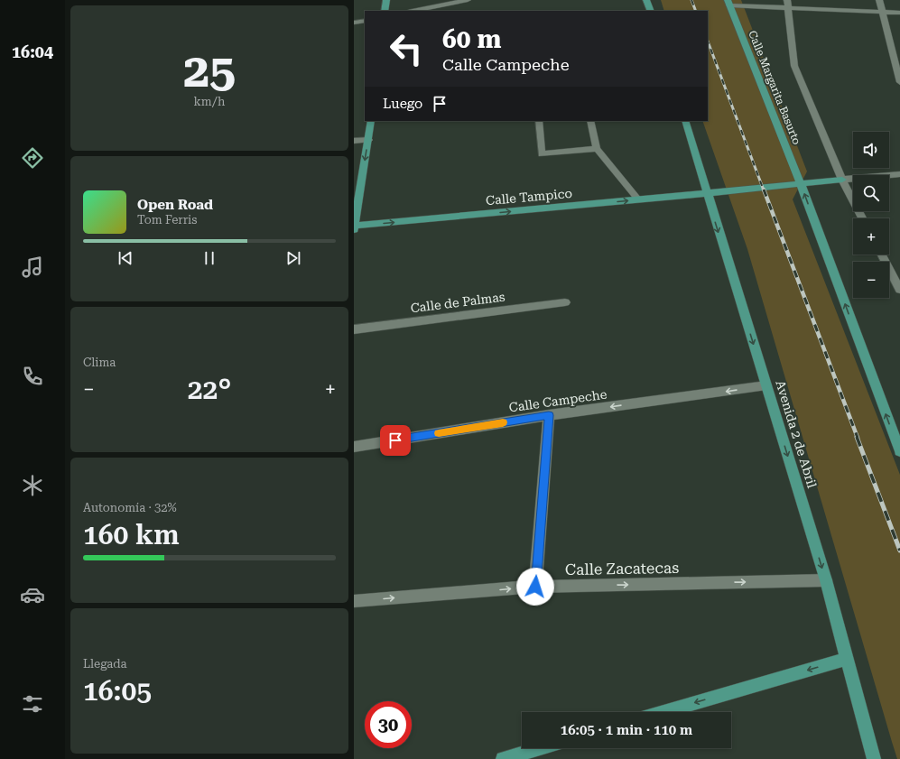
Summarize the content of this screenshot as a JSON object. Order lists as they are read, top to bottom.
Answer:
{
  "streets": {
    "main road": ["Calle Margarita Basurto", "Calle Tampico", "Avenida 2 de Abril"],
    "street": ["Calle de Palmas", "Calle Campeche", "Calle Zacatecas"]
  },
  "crossings": [
    ["Calle Margarita Basurto", "Calle Tampico"],
    ["Calle Tampico", "Avenida 2 de Abril"],
    ["Calle Campeche", "Avenida 2 de Abril"],
    ["Avenida 2 de Abril", "Calle Zacatecas"]
  ],
  "one_way": [
    "Calle Margarita Basurto",
    "Calle Tampico",
    "Calle Campeche",
    "Avenida 2 de Abril",
    "Calle Zacatecas"
  ],
  "page": {
    "tabs": "16:04",
    "tile": [
      ["25", "km/h"],
      "Clima",
      ["Autonomía · 32%", "160 km"],
      ["Llegada", "16:05"]
    ],
    "turn": ["60 m", "Calle Campeche"],
    "then": "Luego",
    "map_buttons": ["+", "−"],
    "song": ["Open Road", "Tom Ferris"],
    "heat": ["−", "22°", "+"],
    "limit": "30",
    "trip": "16:05 · 1 min · 110 m"
  }
}
